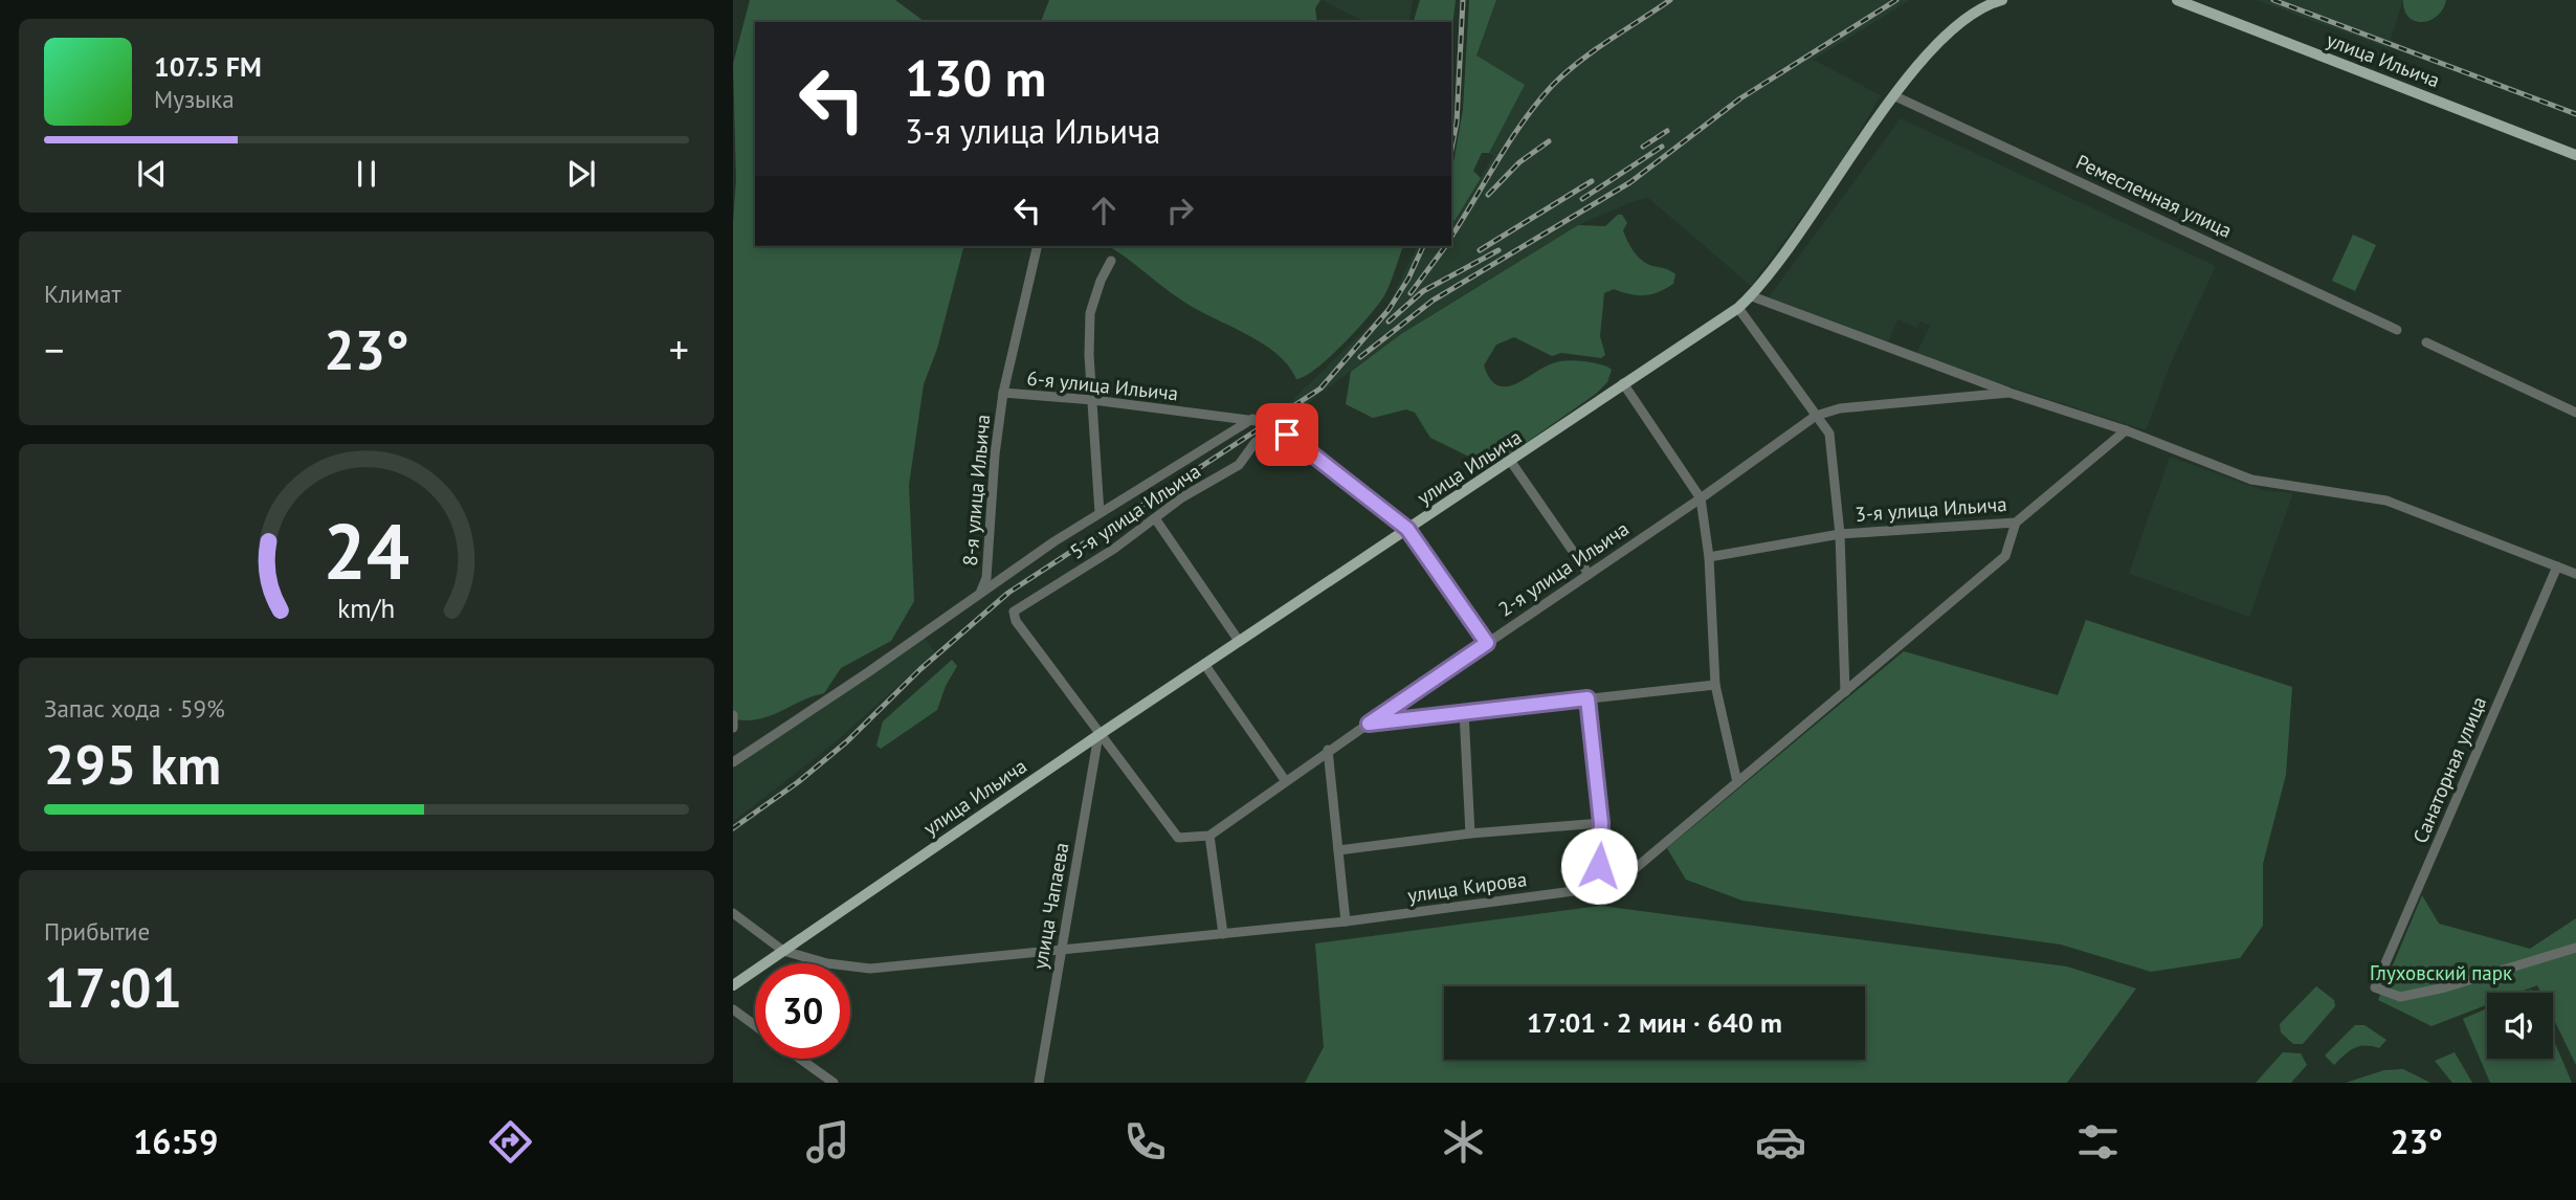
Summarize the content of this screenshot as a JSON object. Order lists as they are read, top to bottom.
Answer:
{
  "streets": {
    "main road": ["улица Ильича"],
    "street": [
      "Ремесленная улица",
      "6-я улица Ильича",
      "8-я улица Ильича",
      "3-я улица Ильича",
      "5-я улица Ильича",
      "2-я улица Ильича",
      "Санаторная улица",
      "улица Кирова",
      "улица Чапаева"
    ]
  },
  "crossings": [
    ["улица Ильича", "Ремесленная улица"],
    ["улица Ильича", "5-я улица Ильича"],
    ["улица Ильича", "улица Кирова"],
    ["улица Ильича", "улица Чапаева"],
    ["6-я улица Ильича", "8-я улица Ильича"],
    ["3-я улица Ильича", "2-я улица Ильича"],
    ["3-я улица Ильича", "улица Кирова"],
    ["5-я улица Ильича", "улица Чапаева"],
    ["2-я улица Ильича", "Санаторная улица"],
    ["улица Кирова", "улица Чапаева"]
  ],
  "parks": ["Глуховский парк"],
  "page": {
    "turn": ["130 m", "3-я улица Ильича"],
    "song": ["107.5 FM", "Музыка"],
    "tile": [
      "Климат",
      ["Запас хода · 59%", "295 km"],
      ["Прибытие", "17:01"]
    ],
    "heat": ["−", "23°", "+"],
    "limit": "30",
    "trip": "17:01 · 2 мин · 640 m",
    "tabs": ["16:59", "23°"],
    "gauge": ["24", "km/h"]
  }
}
